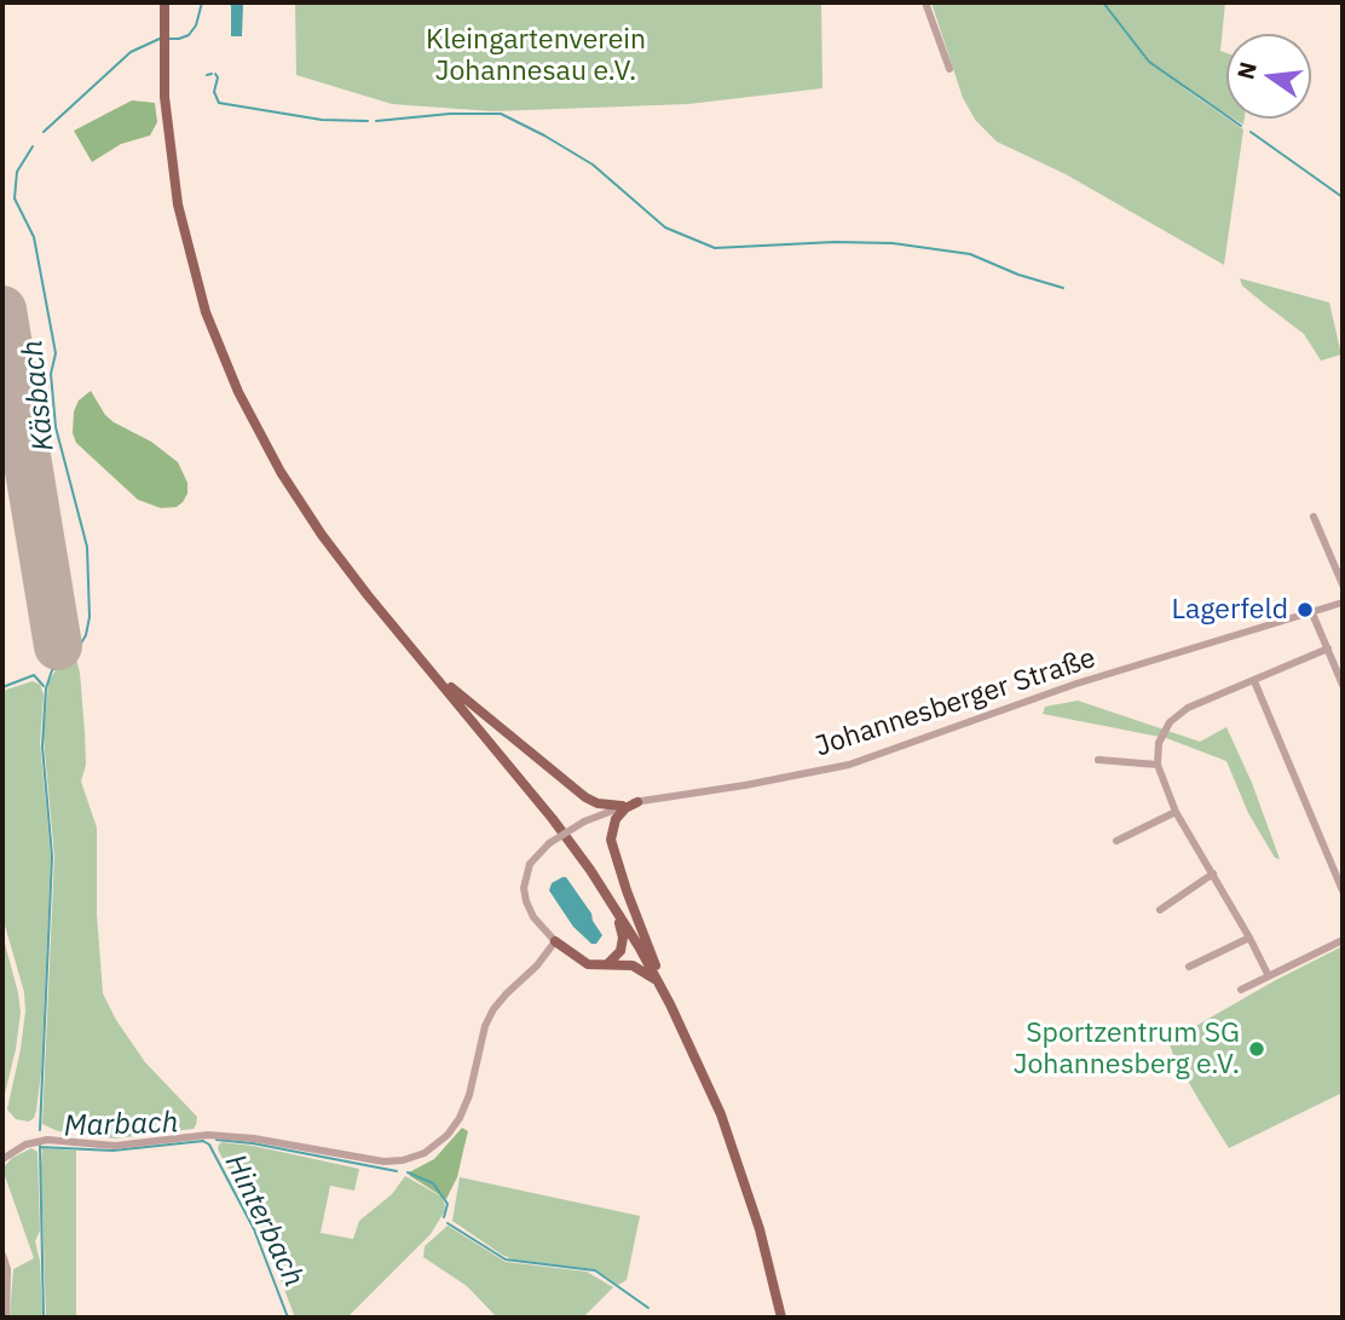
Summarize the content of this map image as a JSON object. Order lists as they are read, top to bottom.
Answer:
{
  "streets": {
    "street": ["Johannesberger Straße"]
  },
  "water": ["Käsbach", "Marbach", "Hinterbach"],
  "parks": ["Kleingartenverein Johannesau e.V."],
  "places": ["Lagerfeld", "Sportzentrum SG Johannesberg e.V."],
  "north": "left"
}
